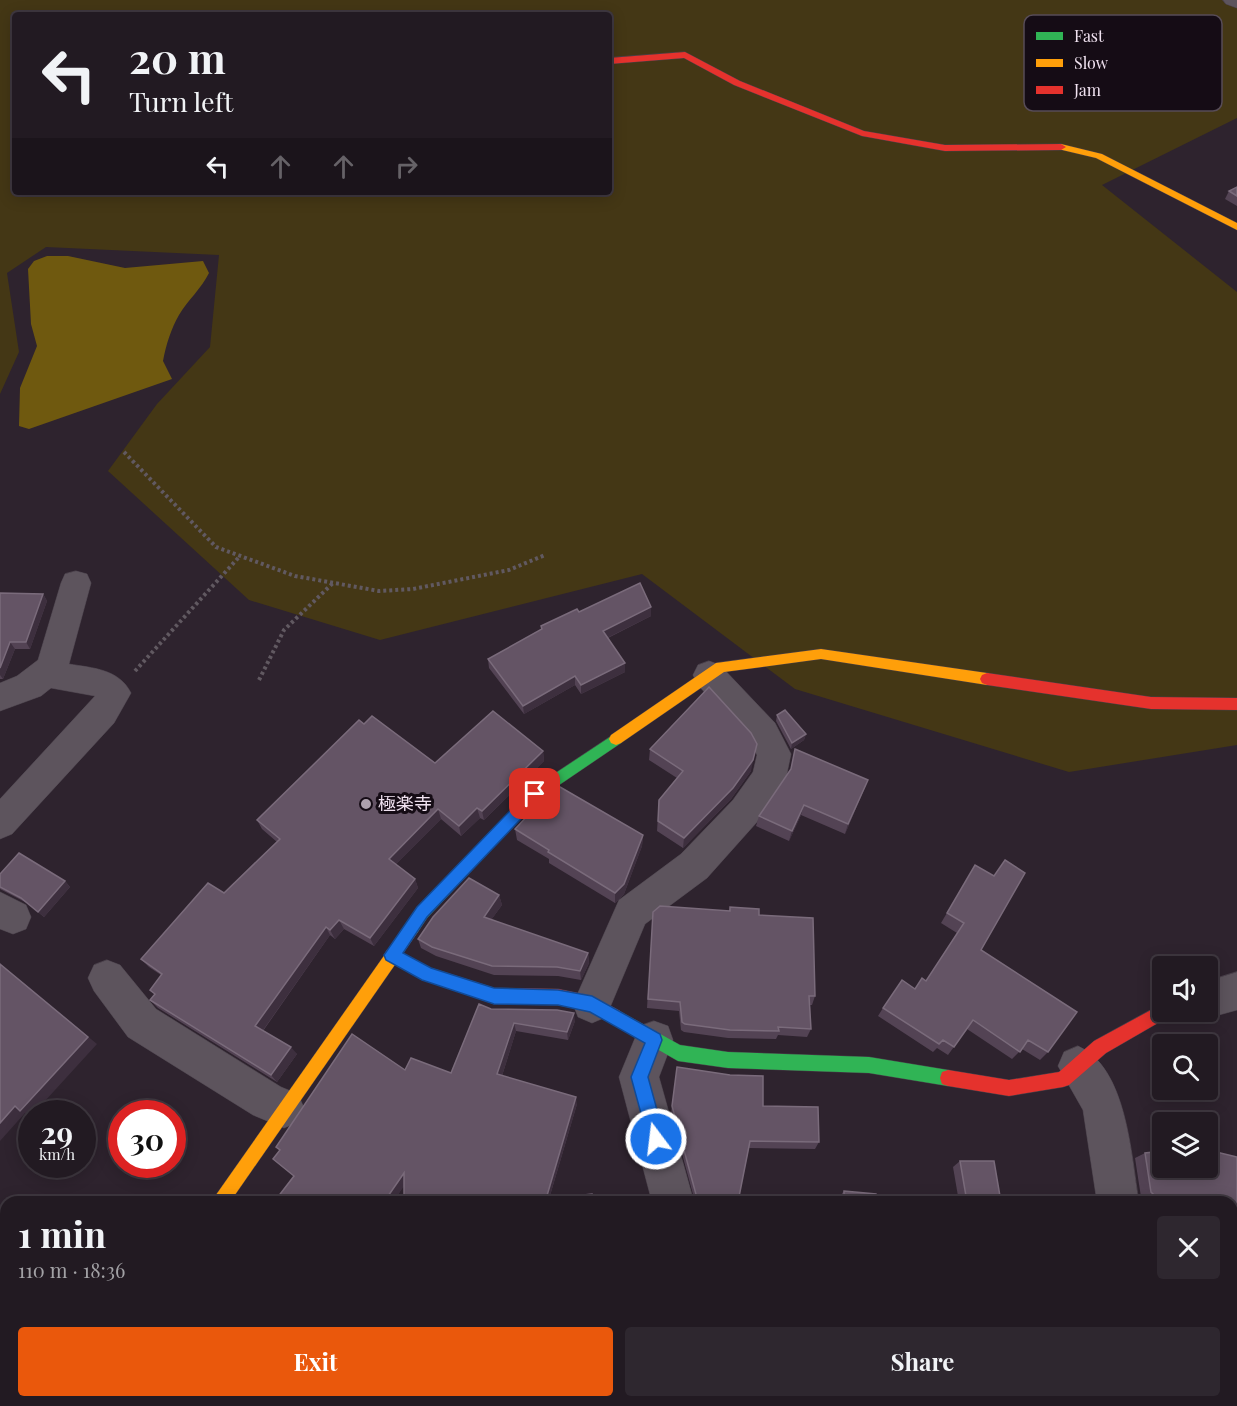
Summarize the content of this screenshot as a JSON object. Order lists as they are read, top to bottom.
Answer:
{
  "places": ["極楽寺"],
  "legend": ["Fast", "Slow", "Jam"],
  "page": {
    "turn": ["20 m", "Turn left"],
    "speed": "29 km/h",
    "limit": "30",
    "heading": ["1 min", "110 m · 18:36"],
    "buttons": ["Exit", "Share"]
  }
}
